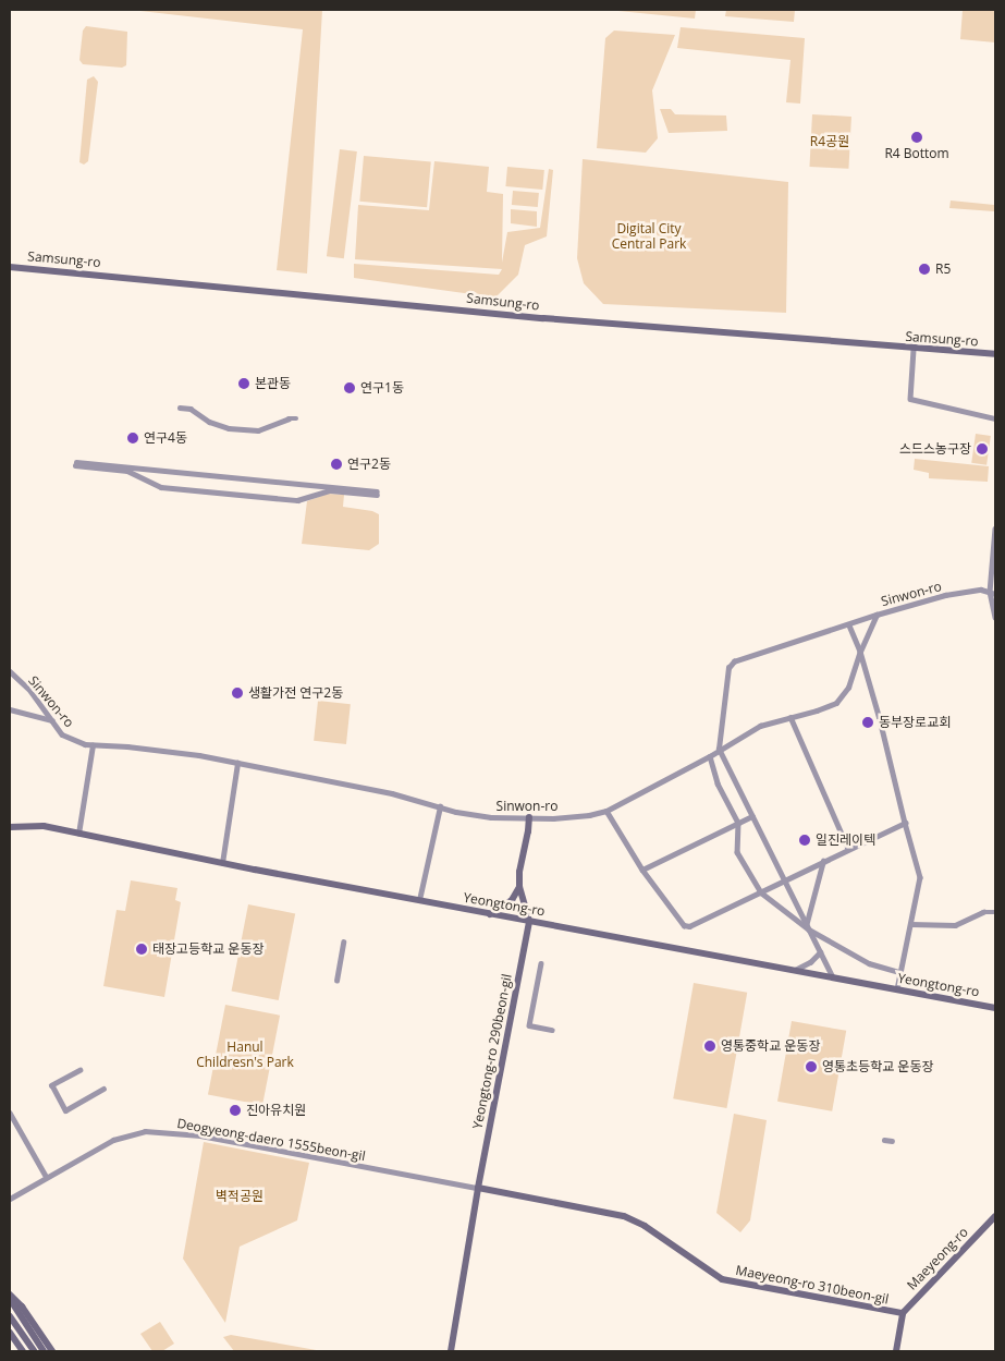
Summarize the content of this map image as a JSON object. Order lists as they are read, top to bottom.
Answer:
{
  "streets": {
    "street": [
      "Samsung-ro",
      "Sinwon-ro",
      "Yeongtong-ro",
      "Yeongtong-ro 290beon-gil",
      "Deogyeong-daero 1555beon-gil",
      "Maeyeong-ro",
      "Maeyeong-ro 310beon-gil"
    ]
  },
  "crossings": [
    ["Yeongtong-ro", "Yeongtong-ro 290beon-gil"],
    ["Yeongtong-ro 290beon-gil", "Deogyeong-daero 1555beon-gil"],
    ["Yeongtong-ro 290beon-gil", "Maeyeong-ro 310beon-gil"],
    ["Deogyeong-daero 1555beon-gil", "Maeyeong-ro 310beon-gil"],
    ["Maeyeong-ro", "Maeyeong-ro 310beon-gil"]
  ],
  "parks": [
    "R4공원",
    "Digital City Central Park",
    "Hanul Childresn's Park",
    "벽적공원"
  ],
  "places": [
    "R4 Bottom",
    "R5",
    "본관동",
    "연구1동",
    "연구4동",
    "스드스농구장",
    "연구2동",
    "생활가전 연구2동",
    "동부장로교회",
    "일진레이텍",
    "태장고등학교 운동장",
    "영통중학교 운동장",
    "영통초등학교 운동장",
    "진아유치원"
  ]
}
